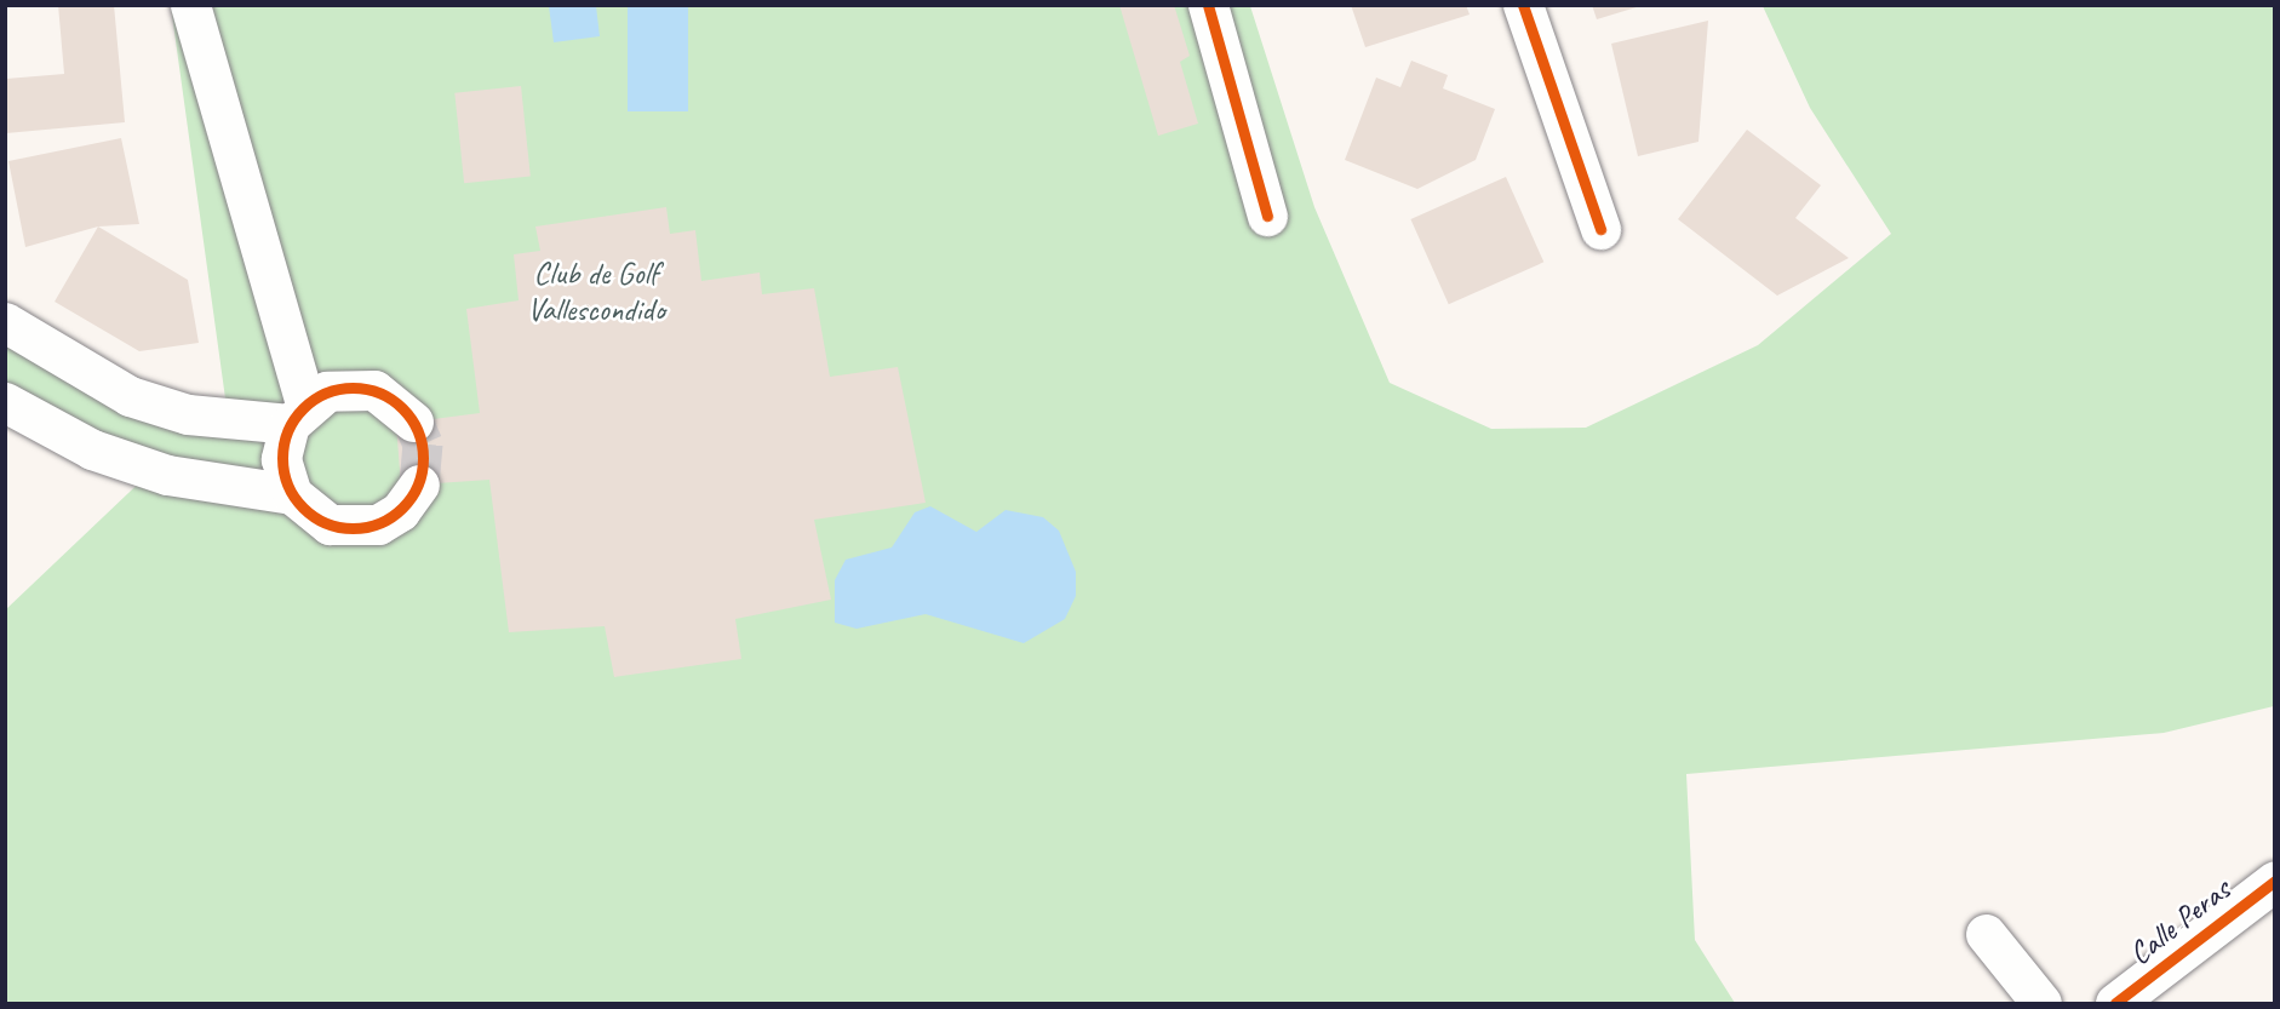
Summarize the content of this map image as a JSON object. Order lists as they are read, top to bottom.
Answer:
{
  "streets": {
    "street": ["Calle Peras"]
  },
  "parks": ["Club de Golf Vallescondido"]
}
